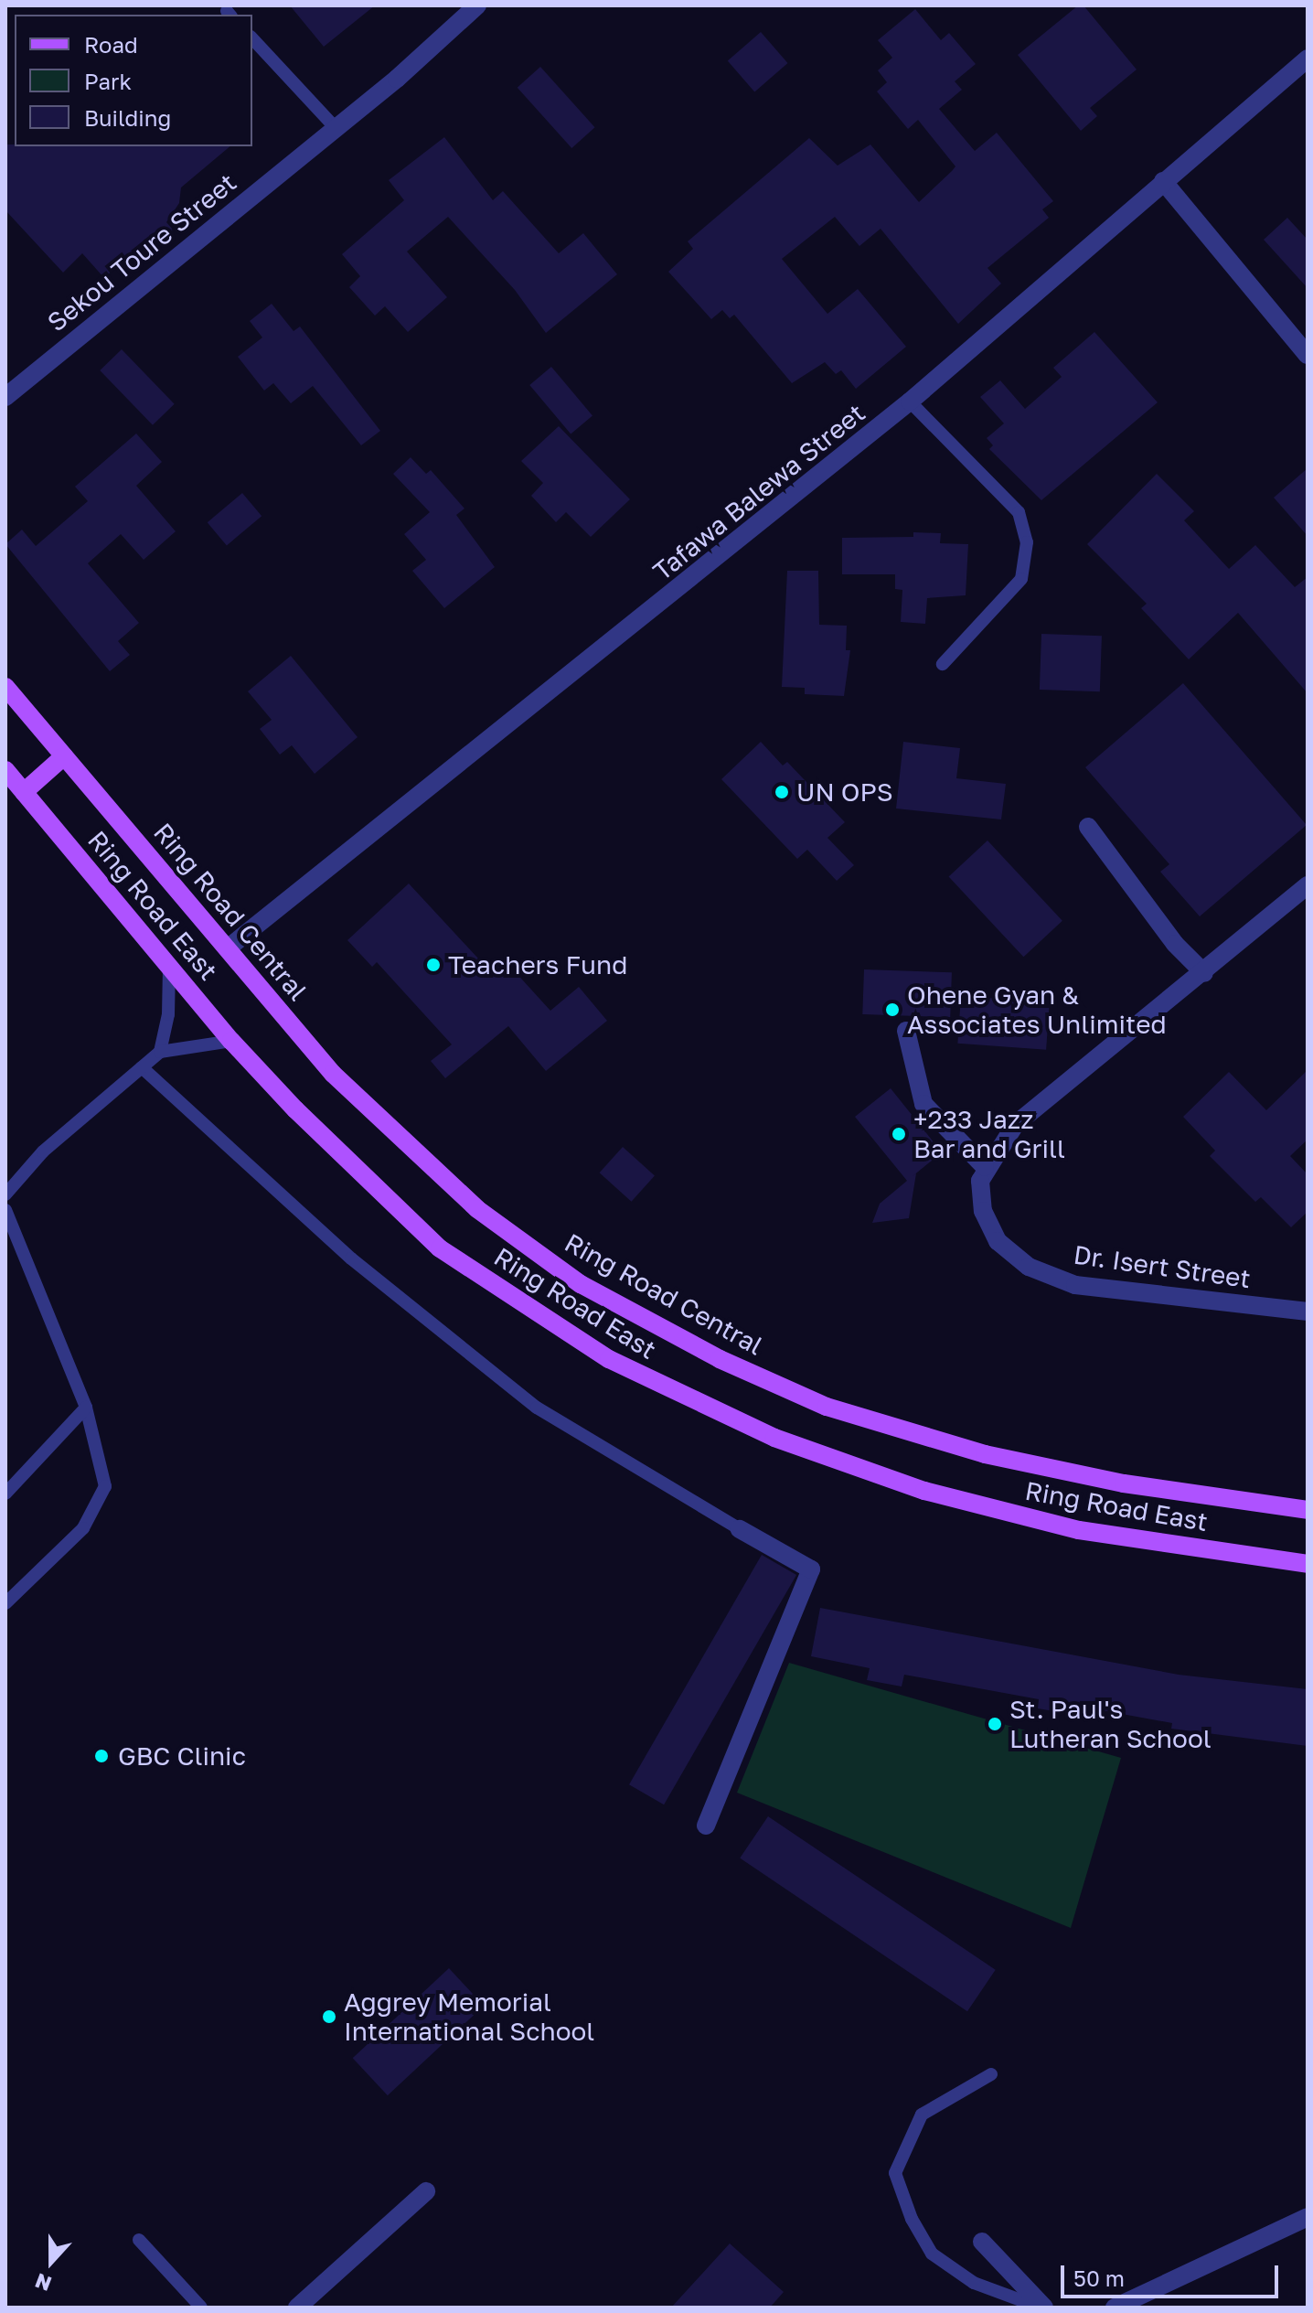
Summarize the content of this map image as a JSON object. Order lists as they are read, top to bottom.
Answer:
{
  "streets": {
    "main road": ["Ring Road East", "Ring Road Central"],
    "street": ["Sekou Toure Street", "Tafawa Balewa Street", "Dr. Isert Street"]
  },
  "crossings": [
    ["Tafawa Balewa Street", "Ring Road Central"]
  ],
  "places": [
    "UN OPS",
    "Teachers Fund",
    "Ohene Gyan & Associates Unlimited",
    "+233 Jazz Bar and Grill",
    "St. Paul's Lutheran School",
    "GBC Clinic",
    "Aggrey Memorial International School"
  ],
  "legend": ["Road", "Park", "Building"],
  "scale_bar": "50 m",
  "north": "bottom"
}
